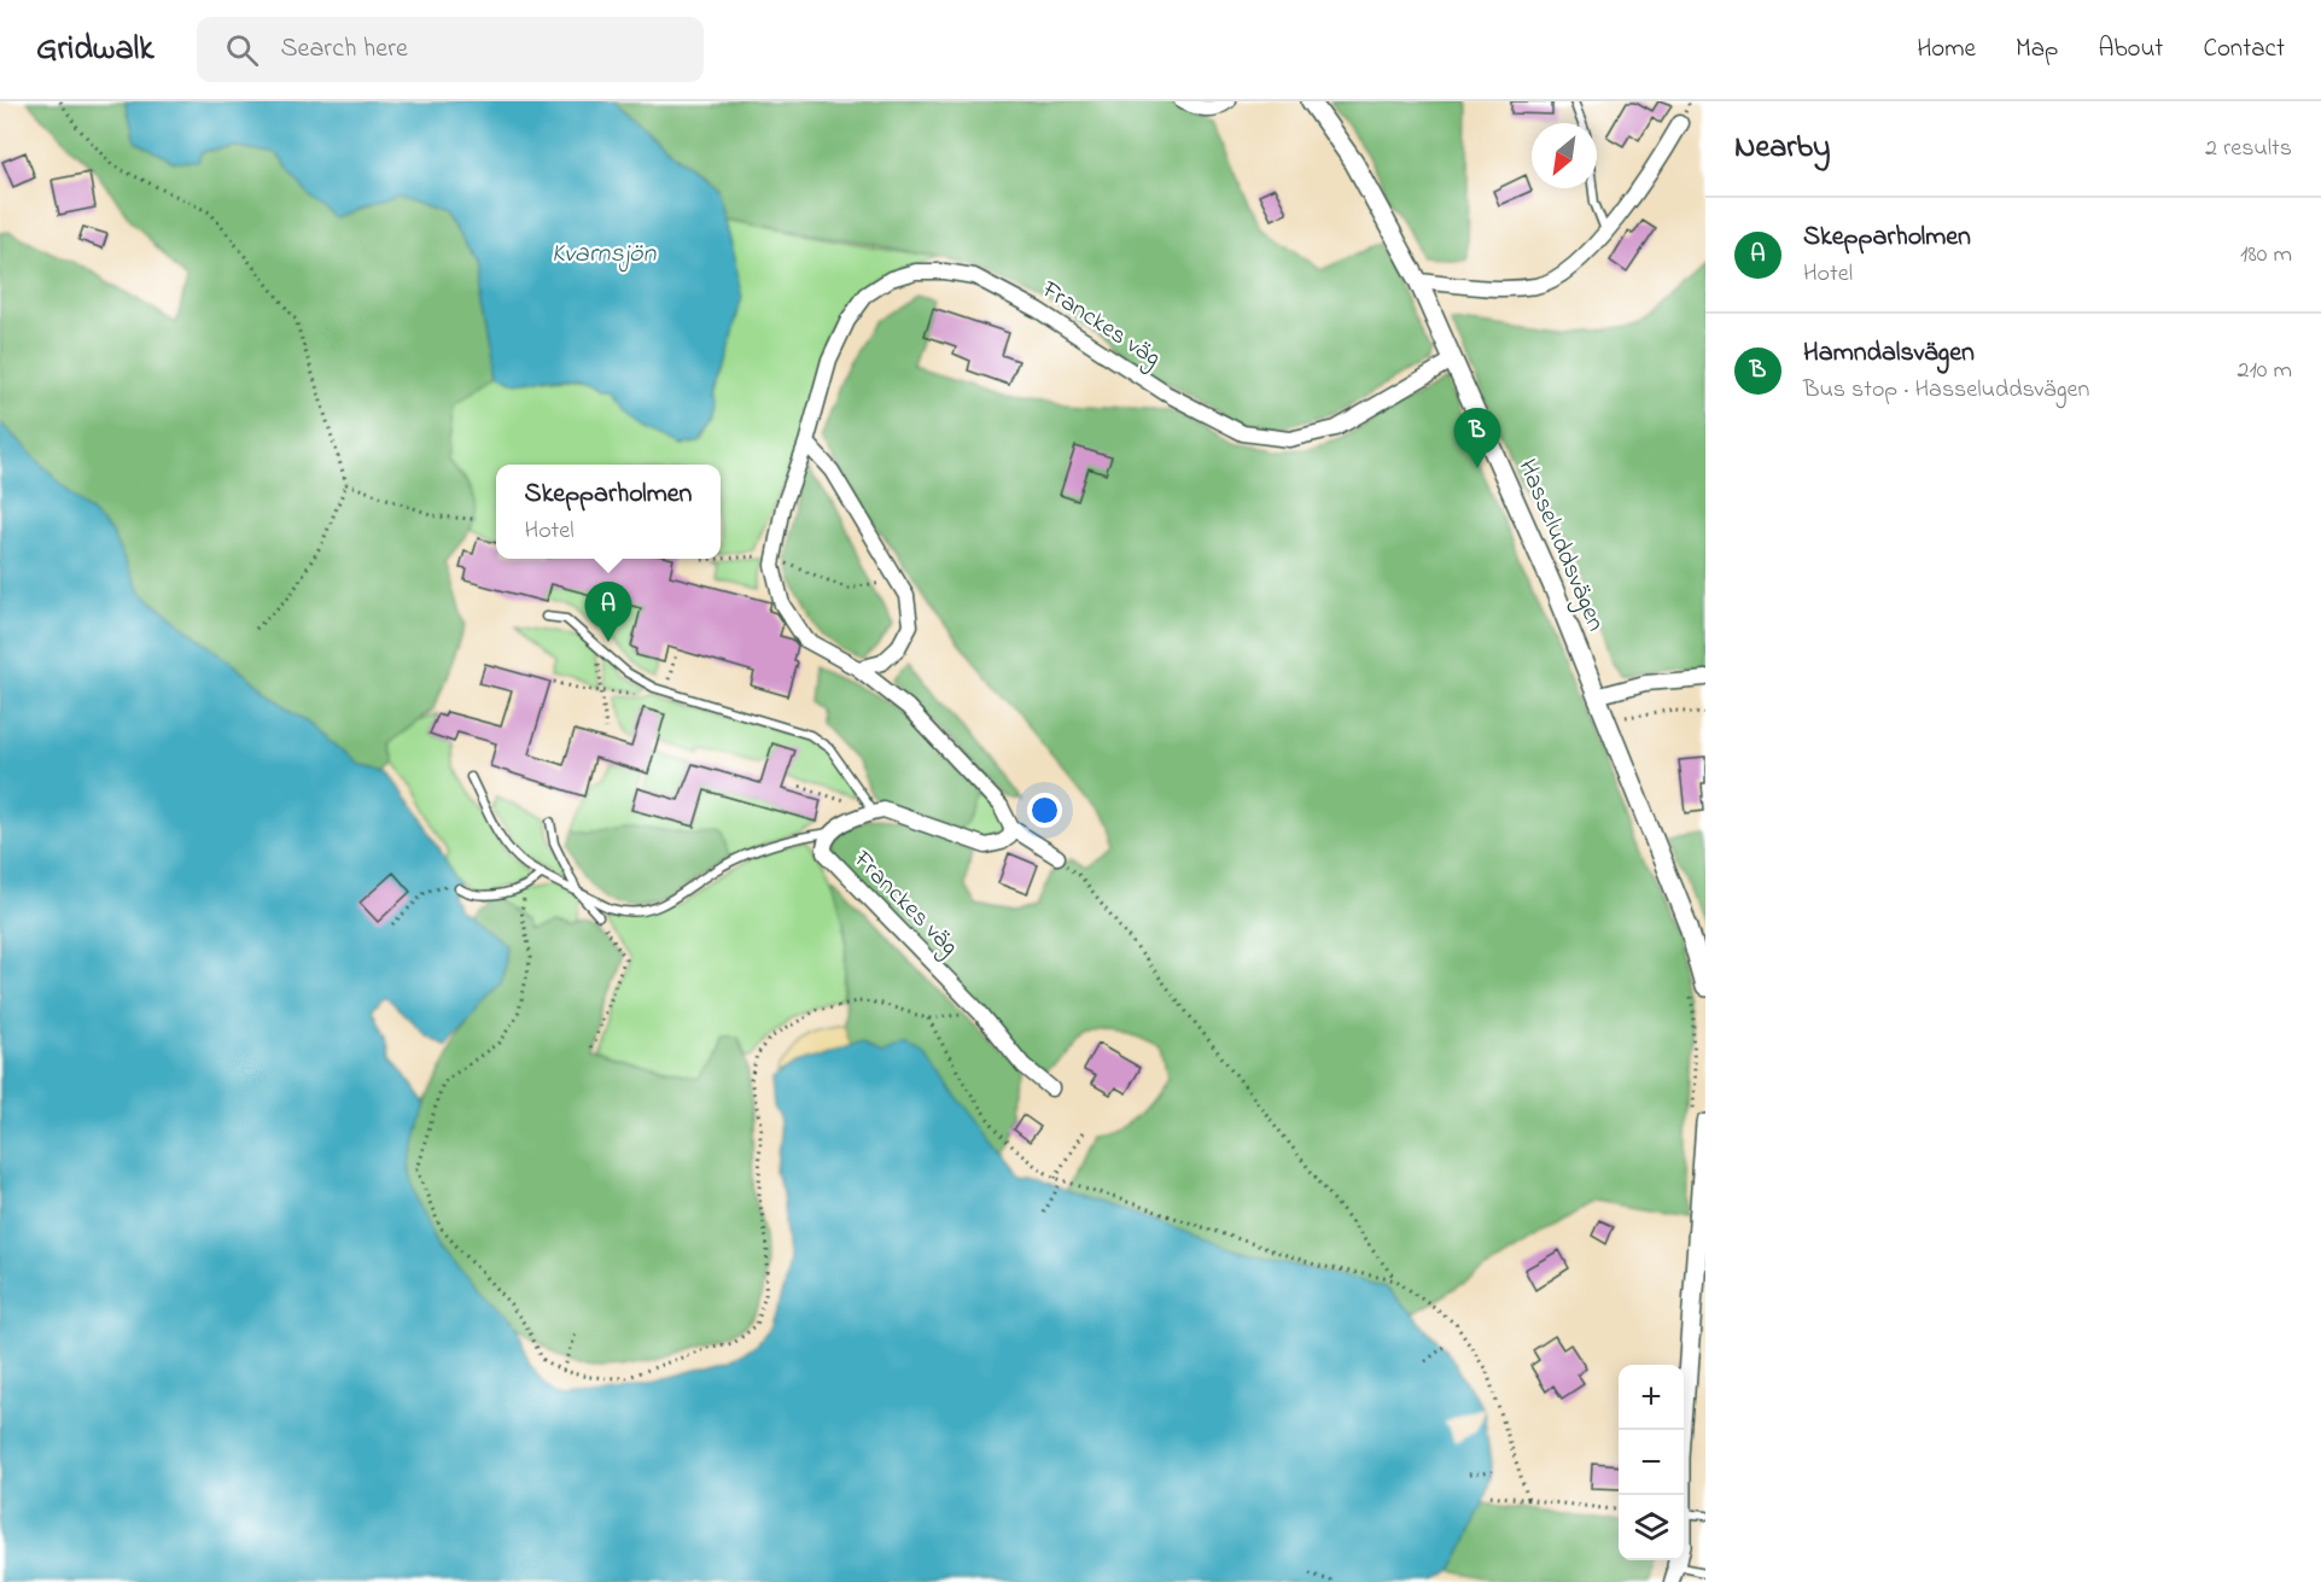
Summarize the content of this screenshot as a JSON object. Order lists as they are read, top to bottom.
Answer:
{
  "streets": {
    "street": ["Franckes väg", "Hasseluddsvägen"]
  },
  "crossings": [
    ["Franckes väg", "Hasseluddsvägen"]
  ],
  "water": ["Kvarnsjön"],
  "north": "bottom left",
  "page": {
    "header": "Gridwalk",
    "search": "Search here",
    "nav": [
      "Home",
      "Map",
      "About",
      "Contact"
    ],
    "heading": ["Nearby", "2 results"],
    "list": [
      {
        "mark": "A",
        "name": "Skepparholmen",
        "note": "Hotel",
        "value": "180 m"
      },
      {
        "mark": "B",
        "name": "Hamndalsvägen",
        "note": "Bus stop · Hasseluddsvägen",
        "value": "210 m"
      }
    ],
    "pins": ["B", "A"],
    "popup": ["Skepparholmen", "Hotel"],
    "map_buttons": ["+", "−"]
  }
}
